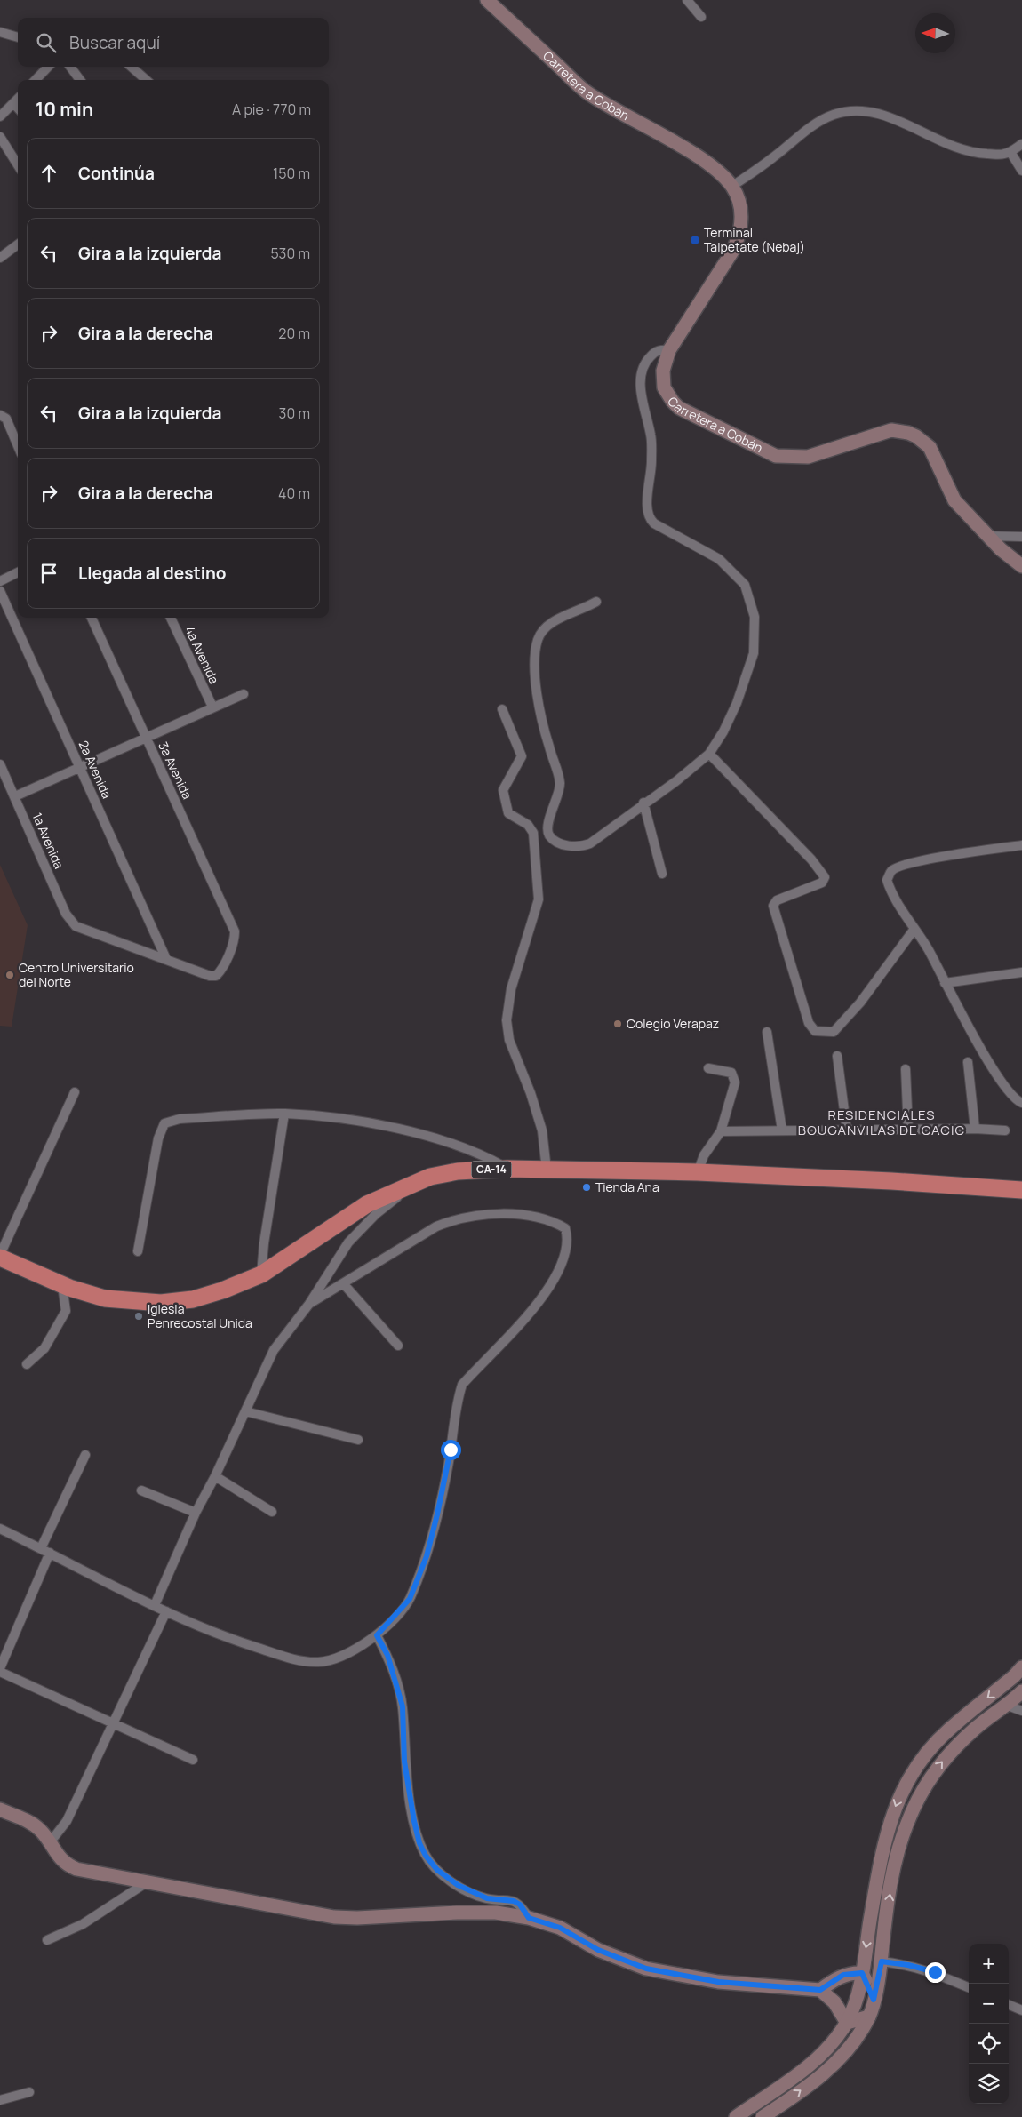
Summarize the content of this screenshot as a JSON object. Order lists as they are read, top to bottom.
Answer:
{
  "streets": {
    "highway": ["CA-14"],
    "street": [
      "Carretera a Cobán",
      "4a Avenida",
      "2a Avenida",
      "3a Avenida",
      "1a Avenida"
    ]
  },
  "crossings": [
    ["2a Avenida", "3a Avenida"],
    ["2a Avenida", "1a Avenida"],
    ["3a Avenida", "1a Avenida"]
  ],
  "districts": ["RESIDENCIALES BOUGANVILAS DE CACIC"],
  "places": {
    "transit": ["Terminal Talpetate (Nebaj)"],
    "other": [
      "Centro Universitario del Norte",
      "Colegio Verapaz",
      "Tienda Ana",
      "Iglesia Penrecostal Unida"
    ]
  },
  "north": "left",
  "page": {
    "search": "Buscar aquí",
    "heading": ["10 min", "A pie · 770 m"],
    "list": [
      ["Continúa", "150 m"],
      ["Gira a la izquierda", "530 m"],
      ["Gira a la derecha", "20 m"],
      ["Gira a la izquierda", "30 m"],
      ["Gira a la derecha", "40 m"],
      "Llegada al destino"
    ],
    "map_buttons": ["+", "−"]
  }
}
